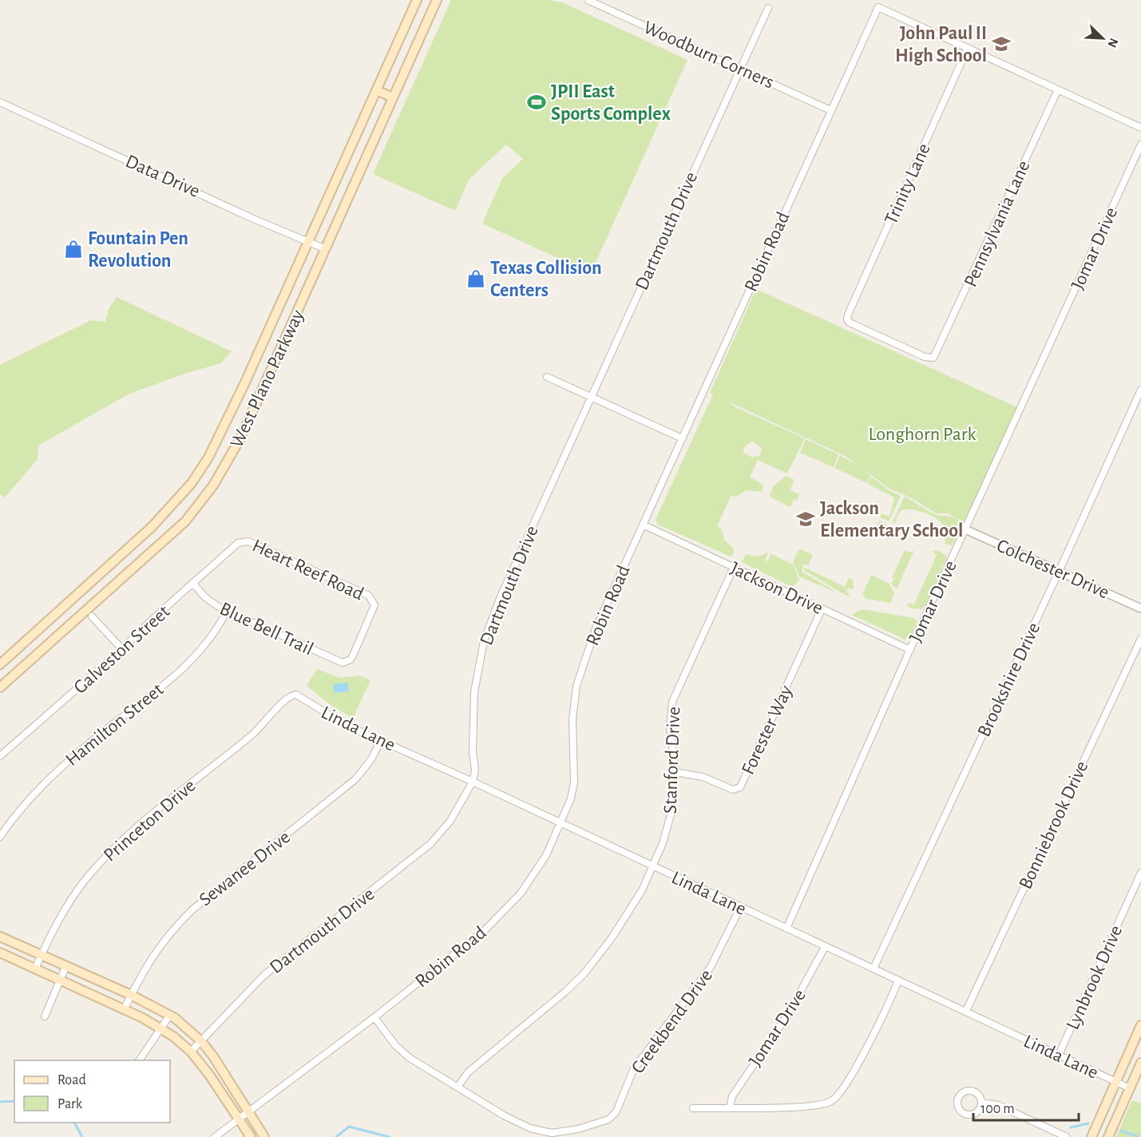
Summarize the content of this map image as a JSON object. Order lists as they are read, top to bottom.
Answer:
{
  "streets": {
    "main road": ["West Plano Parkway"],
    "street": [
      "Woodburn Corners",
      "Data Drive",
      "Trinity Lane",
      "Pennsylvania Lane",
      "Dartmouth Drive",
      "Jomar Drive",
      "Robin Road",
      "Colchester Drive",
      "Heart Reef Road",
      "Jackson Drive",
      "Blue Bell Trail",
      "Galveston Street",
      "Brookshire Drive",
      "Hamilton Street",
      "Linda Lane",
      "Forester Way",
      "Stanford Drive",
      "Princeton Drive",
      "Bonniebrook Drive",
      "Sewanee Drive",
      "Lynbrook Drive",
      "Creekbend Drive"
    ]
  },
  "crossings": [
    ["Woodburn Corners", "Dartmouth Drive"],
    ["Woodburn Corners", "Robin Road"],
    ["Data Drive", "West Plano Parkway"],
    ["Trinity Lane", "Pennsylvania Lane"],
    ["Trinity Lane", "Robin Road"],
    ["Dartmouth Drive", "Linda Lane"],
    ["Jomar Drive", "Colchester Drive"],
    ["Jomar Drive", "Jackson Drive"],
    ["Jomar Drive", "Linda Lane"],
    ["Robin Road", "Jackson Drive"],
    ["Robin Road", "Linda Lane"],
    ["Robin Road", "Creekbend Drive"],
    ["Colchester Drive", "Brookshire Drive"],
    ["Heart Reef Road", "Blue Bell Trail"],
    ["Heart Reef Road", "Galveston Street"],
    ["Jackson Drive", "Forester Way"],
    ["Jackson Drive", "Stanford Drive"],
    ["Blue Bell Trail", "Galveston Street"],
    ["Blue Bell Trail", "Hamilton Street"],
    ["Brookshire Drive", "Linda Lane"],
    ["Linda Lane", "Stanford Drive"],
    ["Linda Lane", "Princeton Drive"],
    ["Linda Lane", "Bonniebrook Drive"],
    ["Linda Lane", "Sewanee Drive"],
    ["Linda Lane", "Lynbrook Drive"],
    ["Linda Lane", "Creekbend Drive"],
    ["Forester Way", "Stanford Drive"],
    ["Stanford Drive", "Creekbend Drive"]
  ],
  "parks": ["Longhorn Park"],
  "places": {
    "school or university": ["John Paul II High School", "Jackson Elementary School"],
    "sports": ["JPII East Sports Complex"],
    "shop": ["Fountain Pen Revolution", "Texas Collision Centers"]
  },
  "legend": ["Road", "Park"],
  "scale_bar": "100 m",
  "north": "bottom right"
}
